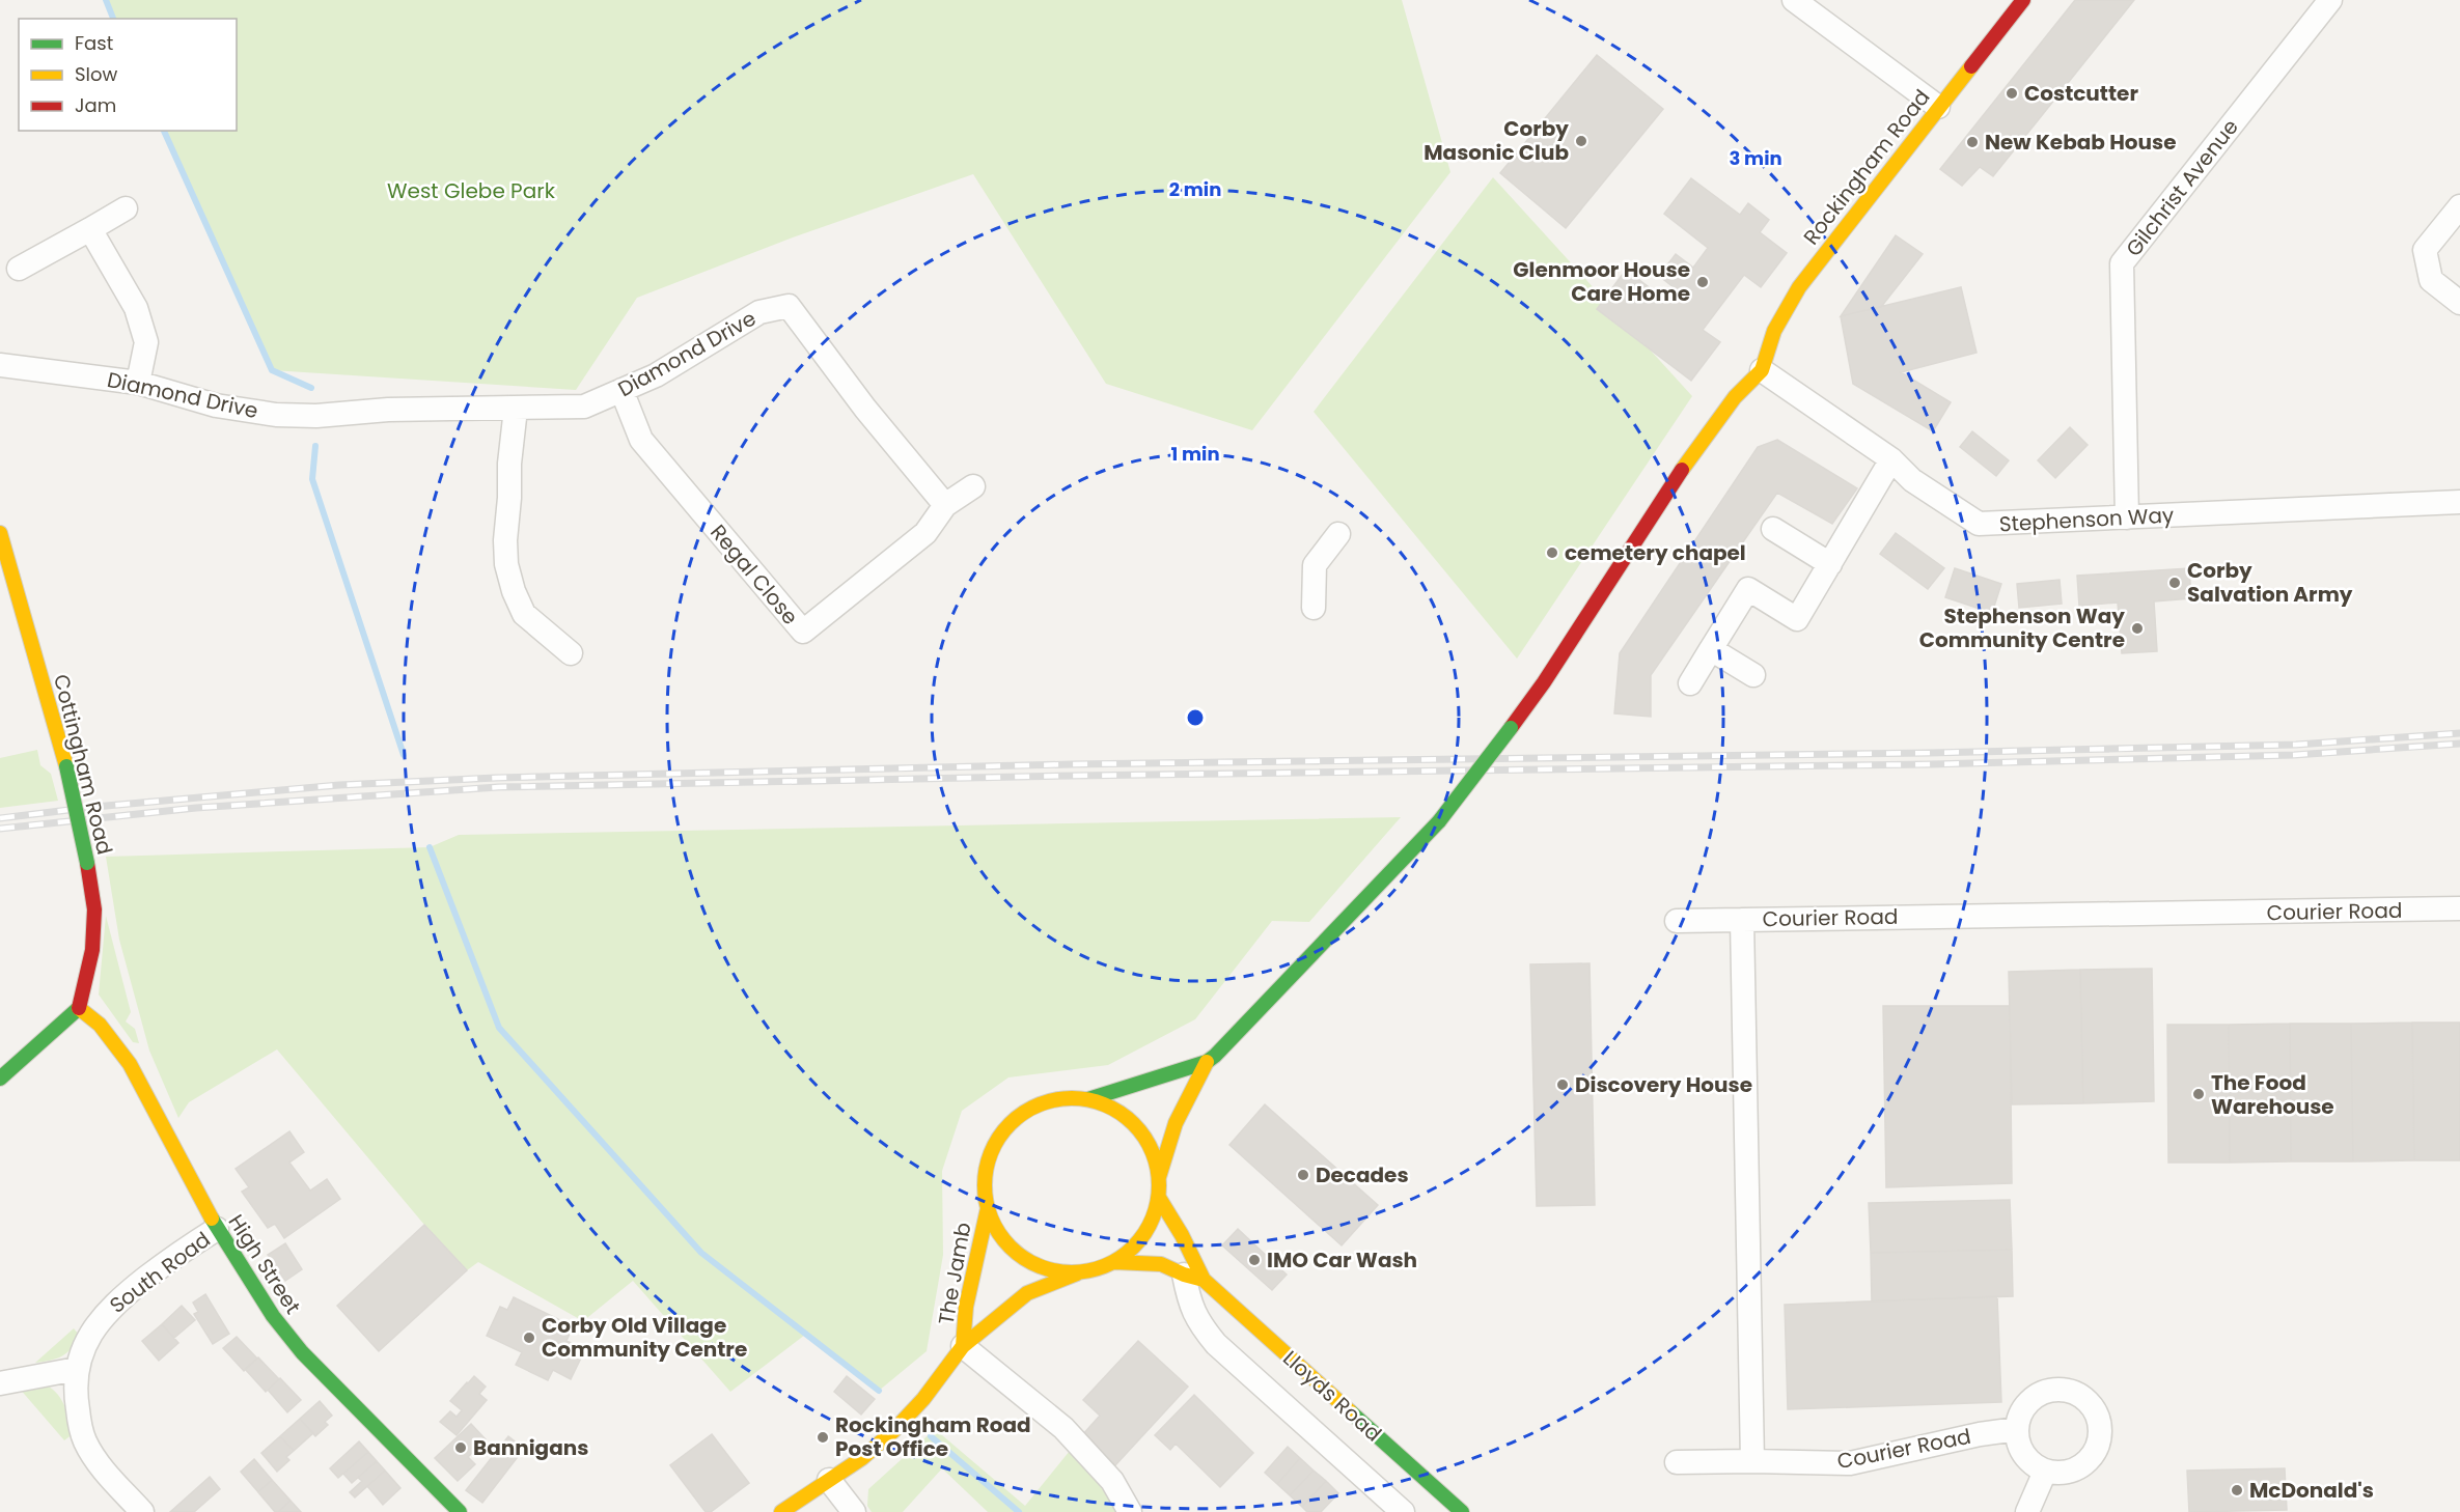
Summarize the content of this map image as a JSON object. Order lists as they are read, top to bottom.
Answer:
{
  "streets": {
    "main road": [
      "Rockingham Road",
      "Cottingham Road",
      "High Street",
      "The Jamb",
      "Lloyds Road"
    ],
    "street": [
      "Gilchrist Avenue",
      "Diamond Drive",
      "Stephenson Way",
      "Regal Close",
      "Courier Road",
      "South Road"
    ]
  },
  "crossings": [
    ["Rockingham Road", "Stephenson Way"],
    ["Gilchrist Avenue", "Stephenson Way"],
    ["Diamond Drive", "Regal Close"],
    ["Cottingham Road", "High Street"],
    ["High Street", "South Road"],
    ["The Jamb", "Lloyds Road"]
  ],
  "parks": ["West Glebe Park"],
  "places": [
    "Costcutter",
    "Corby Masonic Club",
    "New Kebab House",
    "Glenmoor House Care Home",
    "cemetery chapel",
    "Corby Salvation Army",
    "Stephenson Way Community Centre",
    "Discovery House",
    "The Food Warehouse",
    "Decades",
    "IMO Car Wash",
    "Corby Old Village Community Centre",
    "Rockingham Road Post Office",
    "Bannigans",
    "McDonald's"
  ],
  "legend": ["Fast", "Slow", "Jam"],
  "rings": ["3 min", "2 min", "1 min"]
}
